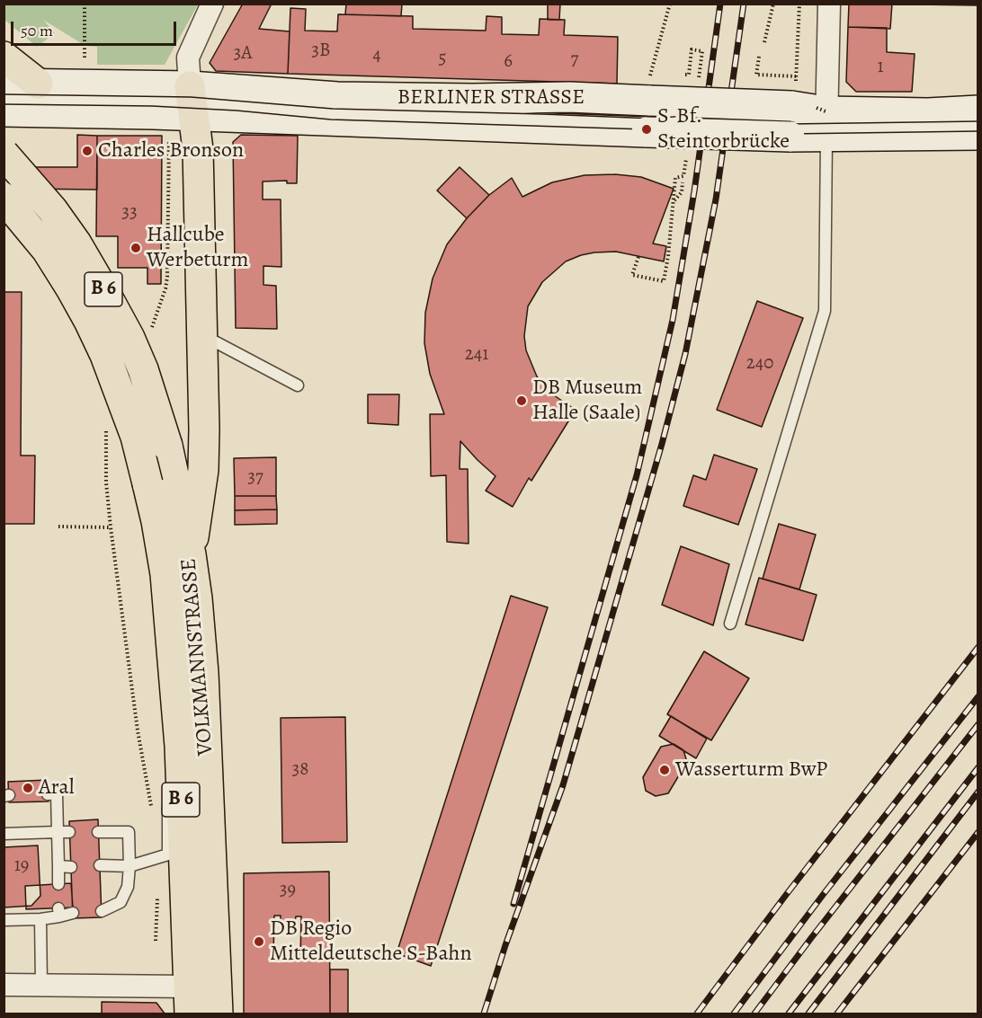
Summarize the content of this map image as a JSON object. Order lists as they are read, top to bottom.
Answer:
{
  "streets": {
    "main road": ["B 6", "VOLKMANNSTRASSE"],
    "street": ["BERLINER STRASSE"]
  },
  "places": [
    "S-Bf. Steintorbrücke",
    "Charles Bronson",
    "Hallcube Werbeturm",
    "DB Museum Halle (Saale)",
    "Wasserturm BwP",
    "Aral",
    "DB Regio Mitteldeutsche S-Bahn"
  ],
  "house_numbers": [
    "3B",
    "3A",
    "4",
    "5",
    "7",
    "6",
    "1",
    "33",
    "241",
    "240",
    "37",
    "38",
    "19",
    "39"
  ],
  "scale_bar": "50 m"
}
